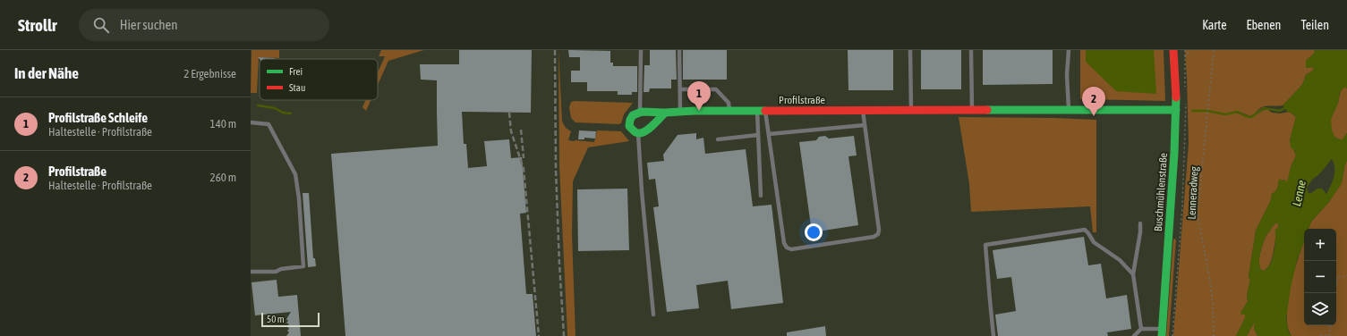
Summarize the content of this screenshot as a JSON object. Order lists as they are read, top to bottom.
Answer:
{
  "streets": {
    "street": ["Profilstraße", "Buschmühlenstraße"],
    "path": ["Lenneradweg"]
  },
  "crossings": [
    ["Profilstraße", "Buschmühlenstraße"]
  ],
  "water": ["Lenne"],
  "legend": ["Frei", "Stau"],
  "scale_bar": "50 m",
  "page": {
    "header": "Strollr",
    "search": "Hier suchen",
    "nav": ["Karte", "Ebenen", "Teilen"],
    "heading": ["In der Nähe", "2 Ergebnisse"],
    "pins": ["1", "2"],
    "list": [
      {
        "mark": "1",
        "name": "Profilstraße Schleife",
        "note": "Haltestelle · Profilstraße",
        "value": "140 m"
      },
      {
        "mark": "2",
        "name": "Profilstraße",
        "note": "Haltestelle · Profilstraße",
        "value": "260 m"
      }
    ],
    "map_buttons": ["+", "−"],
    "scale": "50 m"
  }
}
